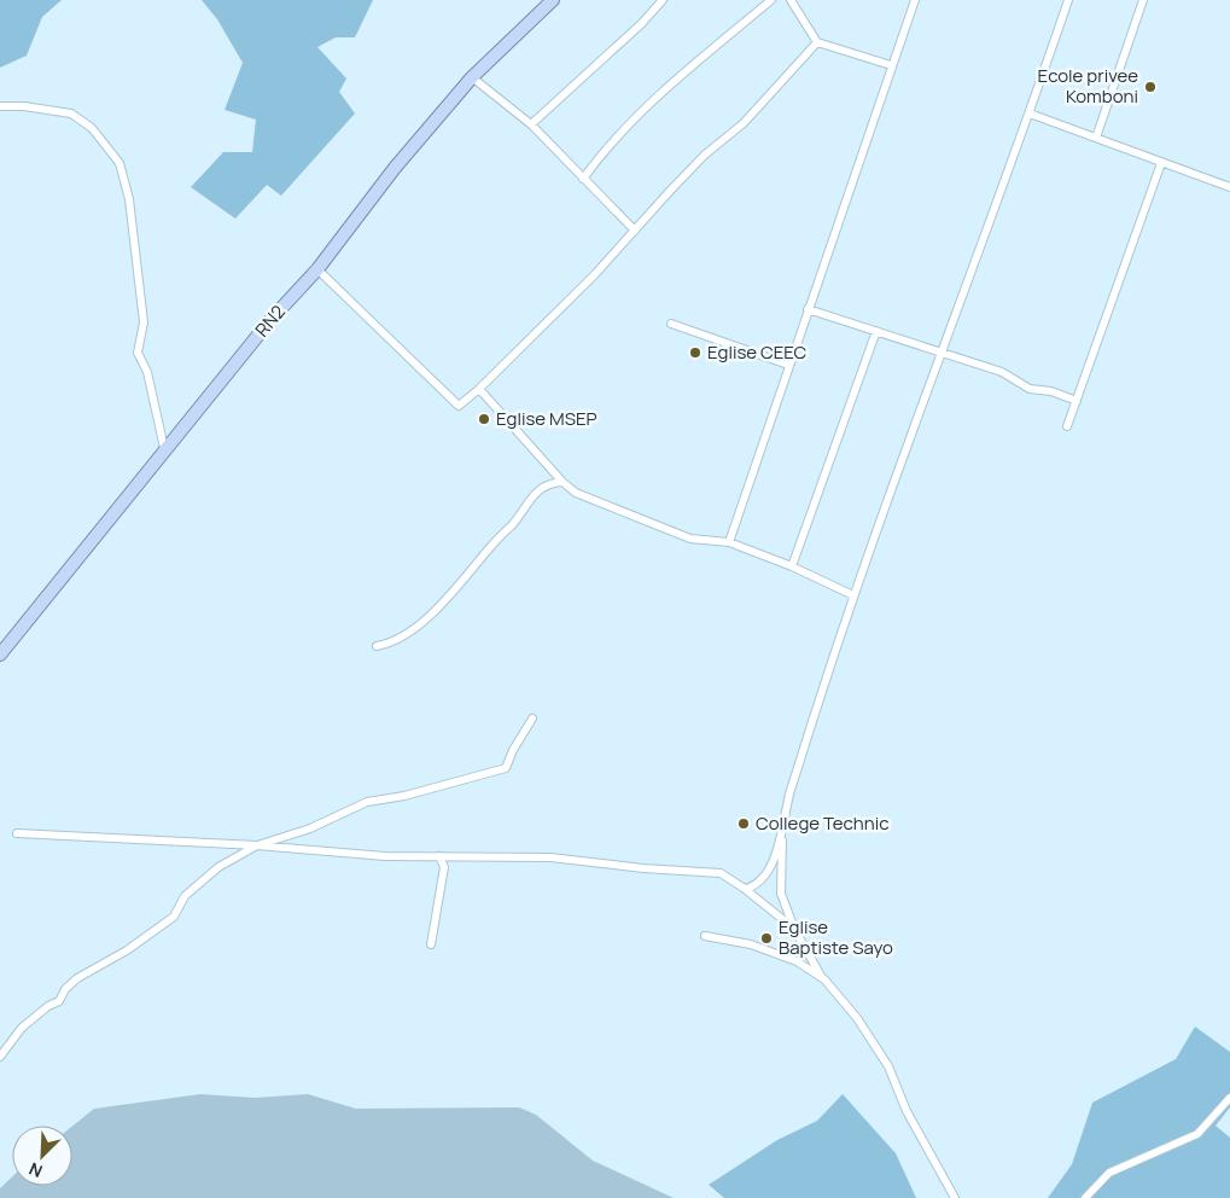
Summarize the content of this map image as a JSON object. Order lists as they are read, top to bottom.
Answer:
{
  "streets": {
    "main road": ["RN2"]
  },
  "places": [
    "Ecole privee Komboni",
    "Eglise CEEC",
    "Eglise MSEP",
    "College Technic",
    "Eglise Baptiste Sayo"
  ],
  "north": "bottom left"
}
